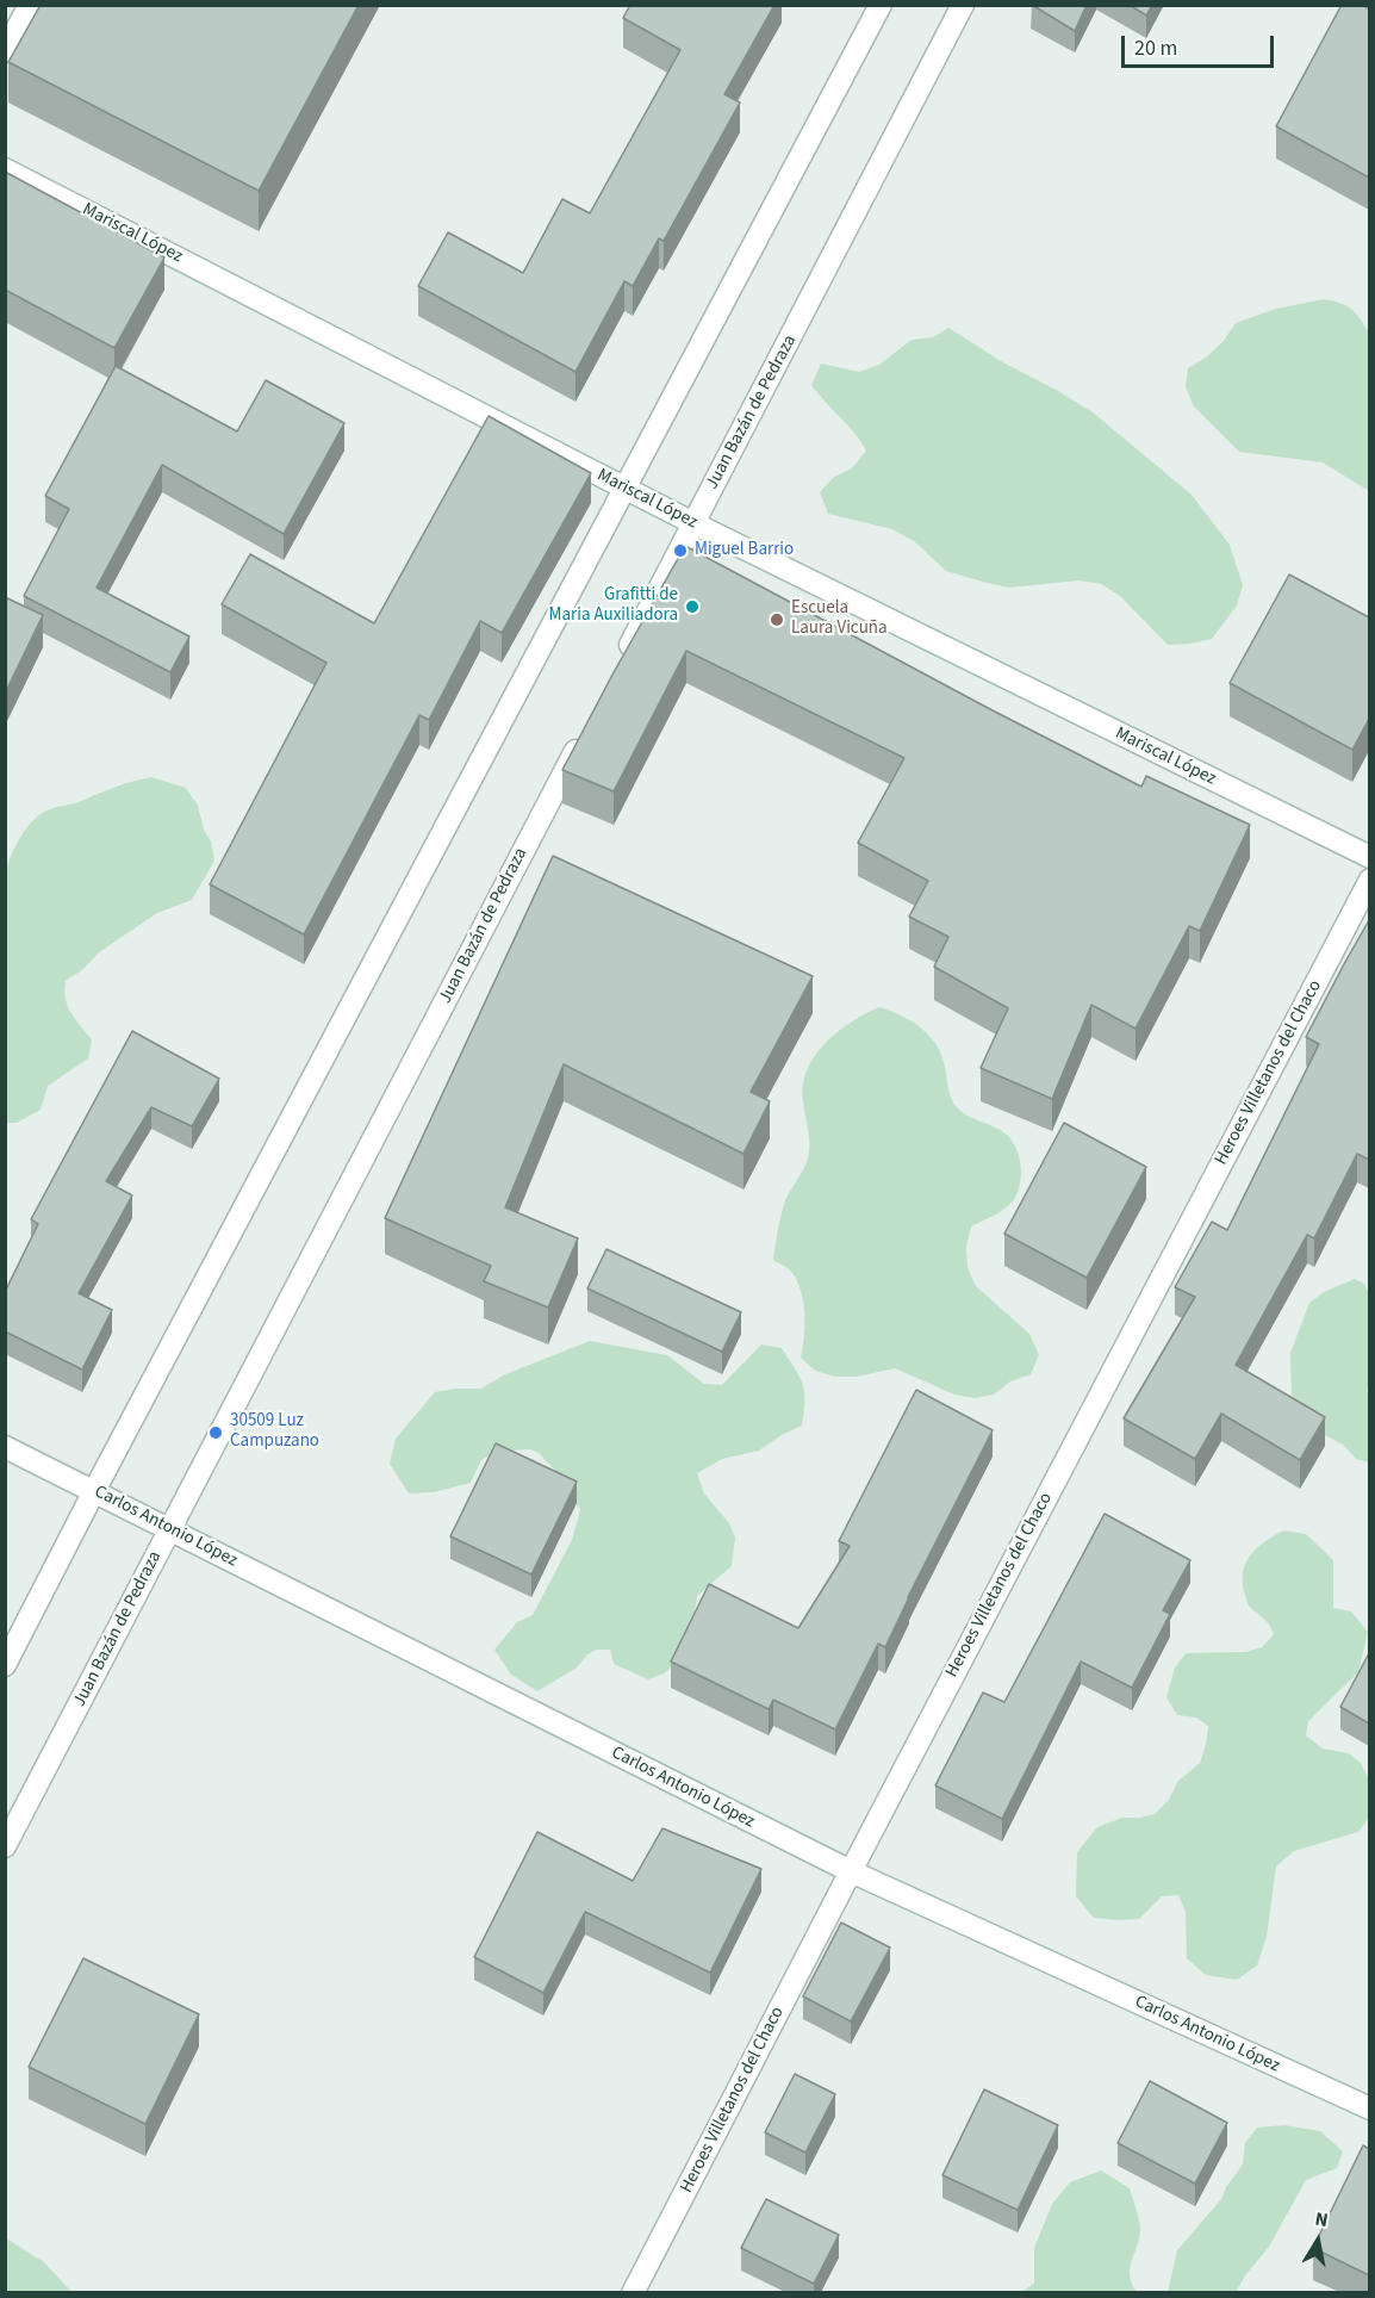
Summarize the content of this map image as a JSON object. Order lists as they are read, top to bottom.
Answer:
{
  "streets": {
    "street": [
      "Mariscal López",
      "Juan Bazán de Pedraza",
      "Heroes Villetanos del Chaco",
      "Carlos Antonio López"
    ]
  },
  "crossings": [
    ["Mariscal López", "Juan Bazán de Pedraza"],
    ["Juan Bazán de Pedraza", "Carlos Antonio López"],
    ["Heroes Villetanos del Chaco", "Carlos Antonio López"]
  ],
  "places": [
    "Miguel Barrio",
    "Grafitti de Maria Auxiliadora",
    "Escuela Laura Vicuña",
    "30509 Luz Campuzano"
  ],
  "scale_bar": "20 m",
  "north": "top"
}
